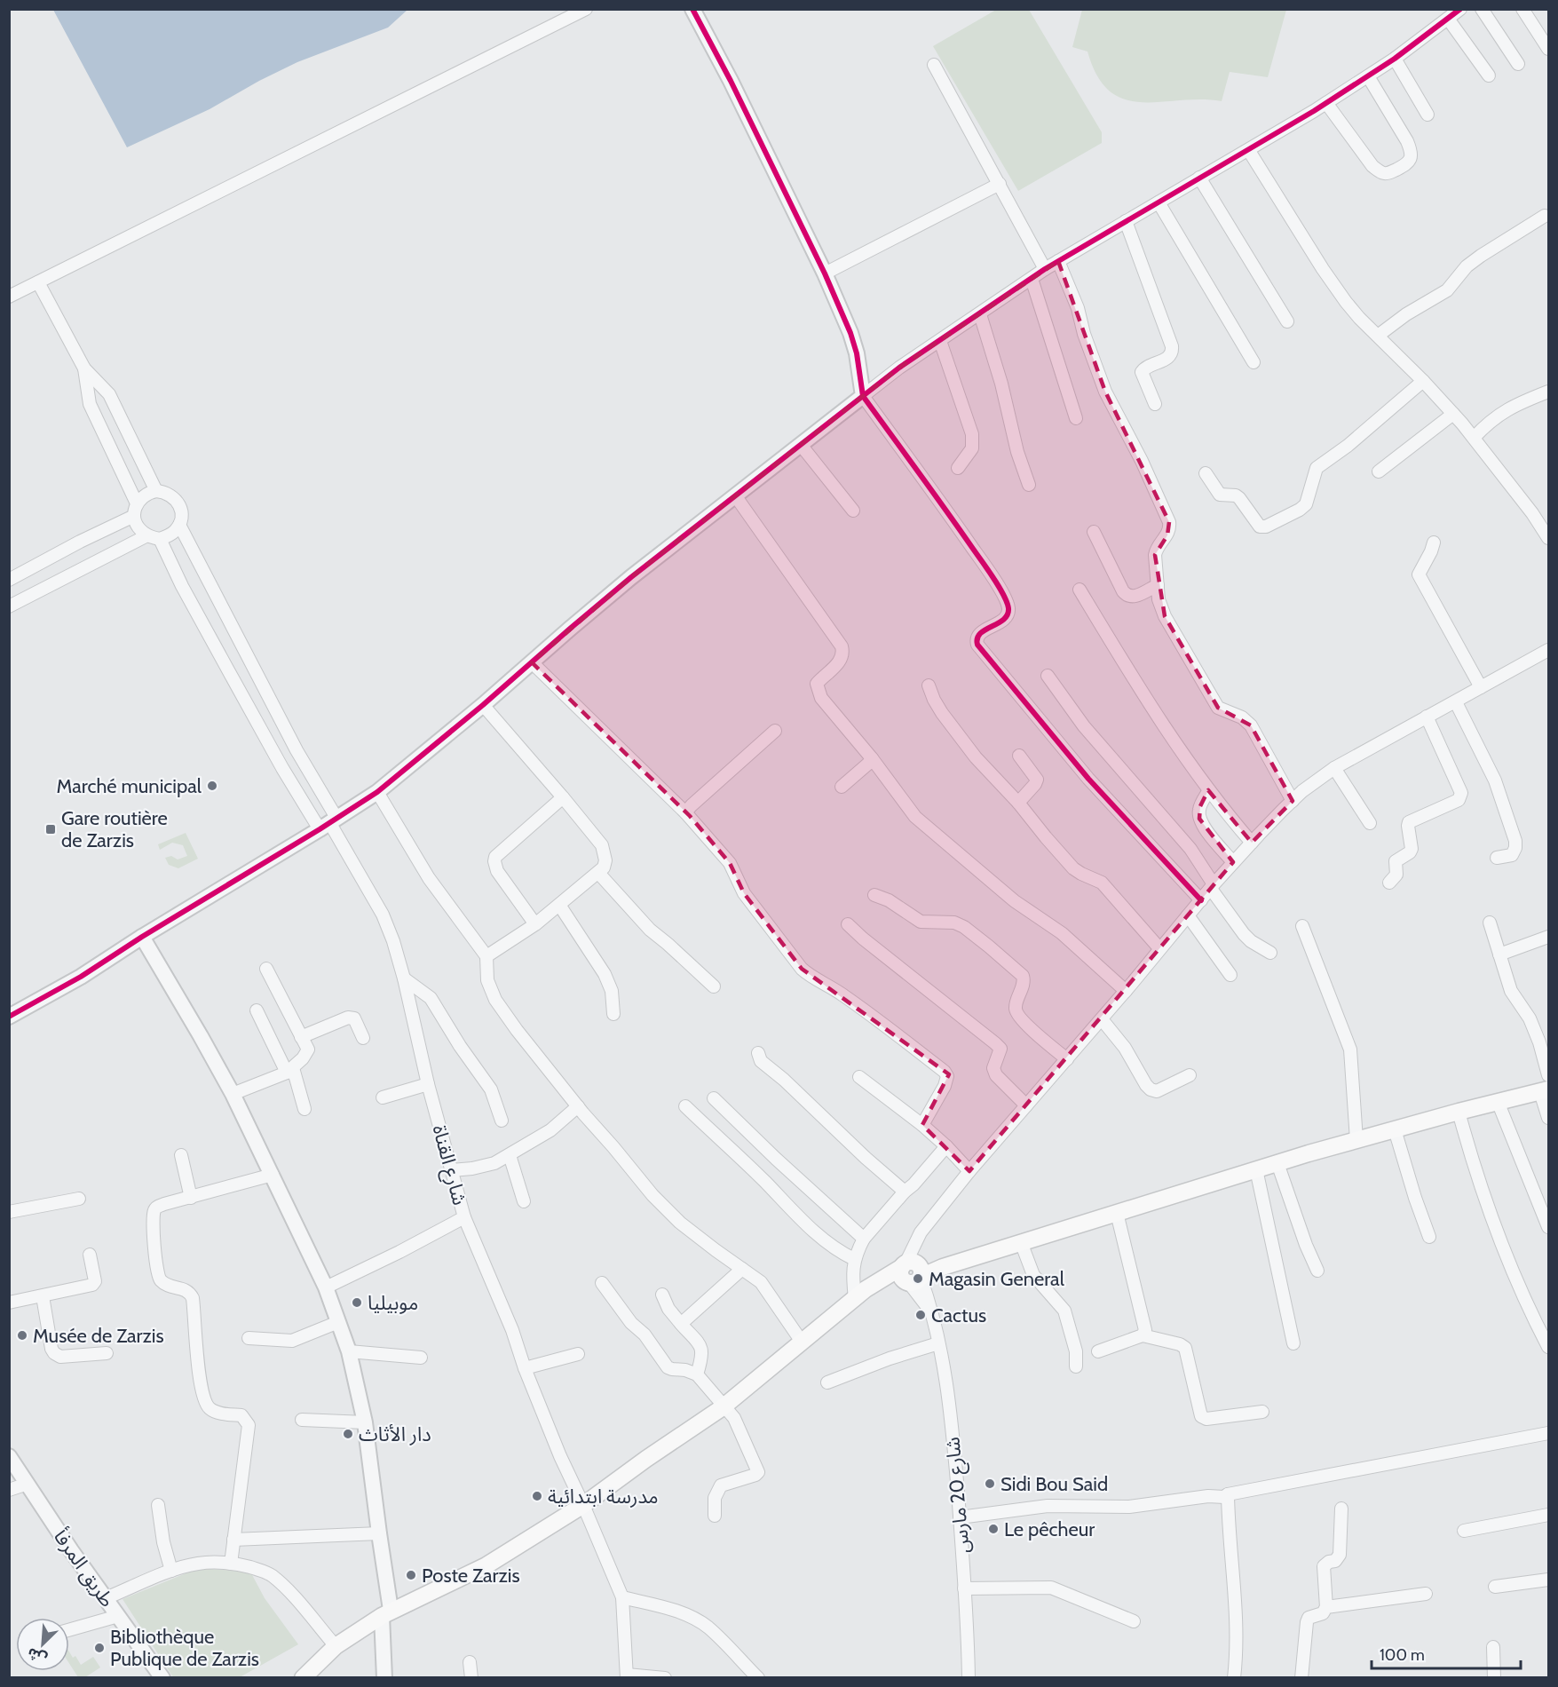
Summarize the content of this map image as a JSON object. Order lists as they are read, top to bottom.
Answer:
{
  "streets": {
    "street": ["شارع القناة", "شارع 20 مارس", "طريق المرفأ"]
  },
  "places": {
    "other": [
      "Marché municipal",
      "Magasin General",
      "موبيليا",
      "Cactus",
      "Musée de Zarzis",
      "دار الأثاث",
      "Sidi Bou Said",
      "مدرسة ابتدائية",
      "Le pêcheur",
      "Poste Zarzis",
      "Bibliothèque Publique de Zarzis"
    ],
    "transit": ["Gare routière de Zarzis"]
  },
  "scale_bar": "100 m",
  "north": "bottom left"
}
